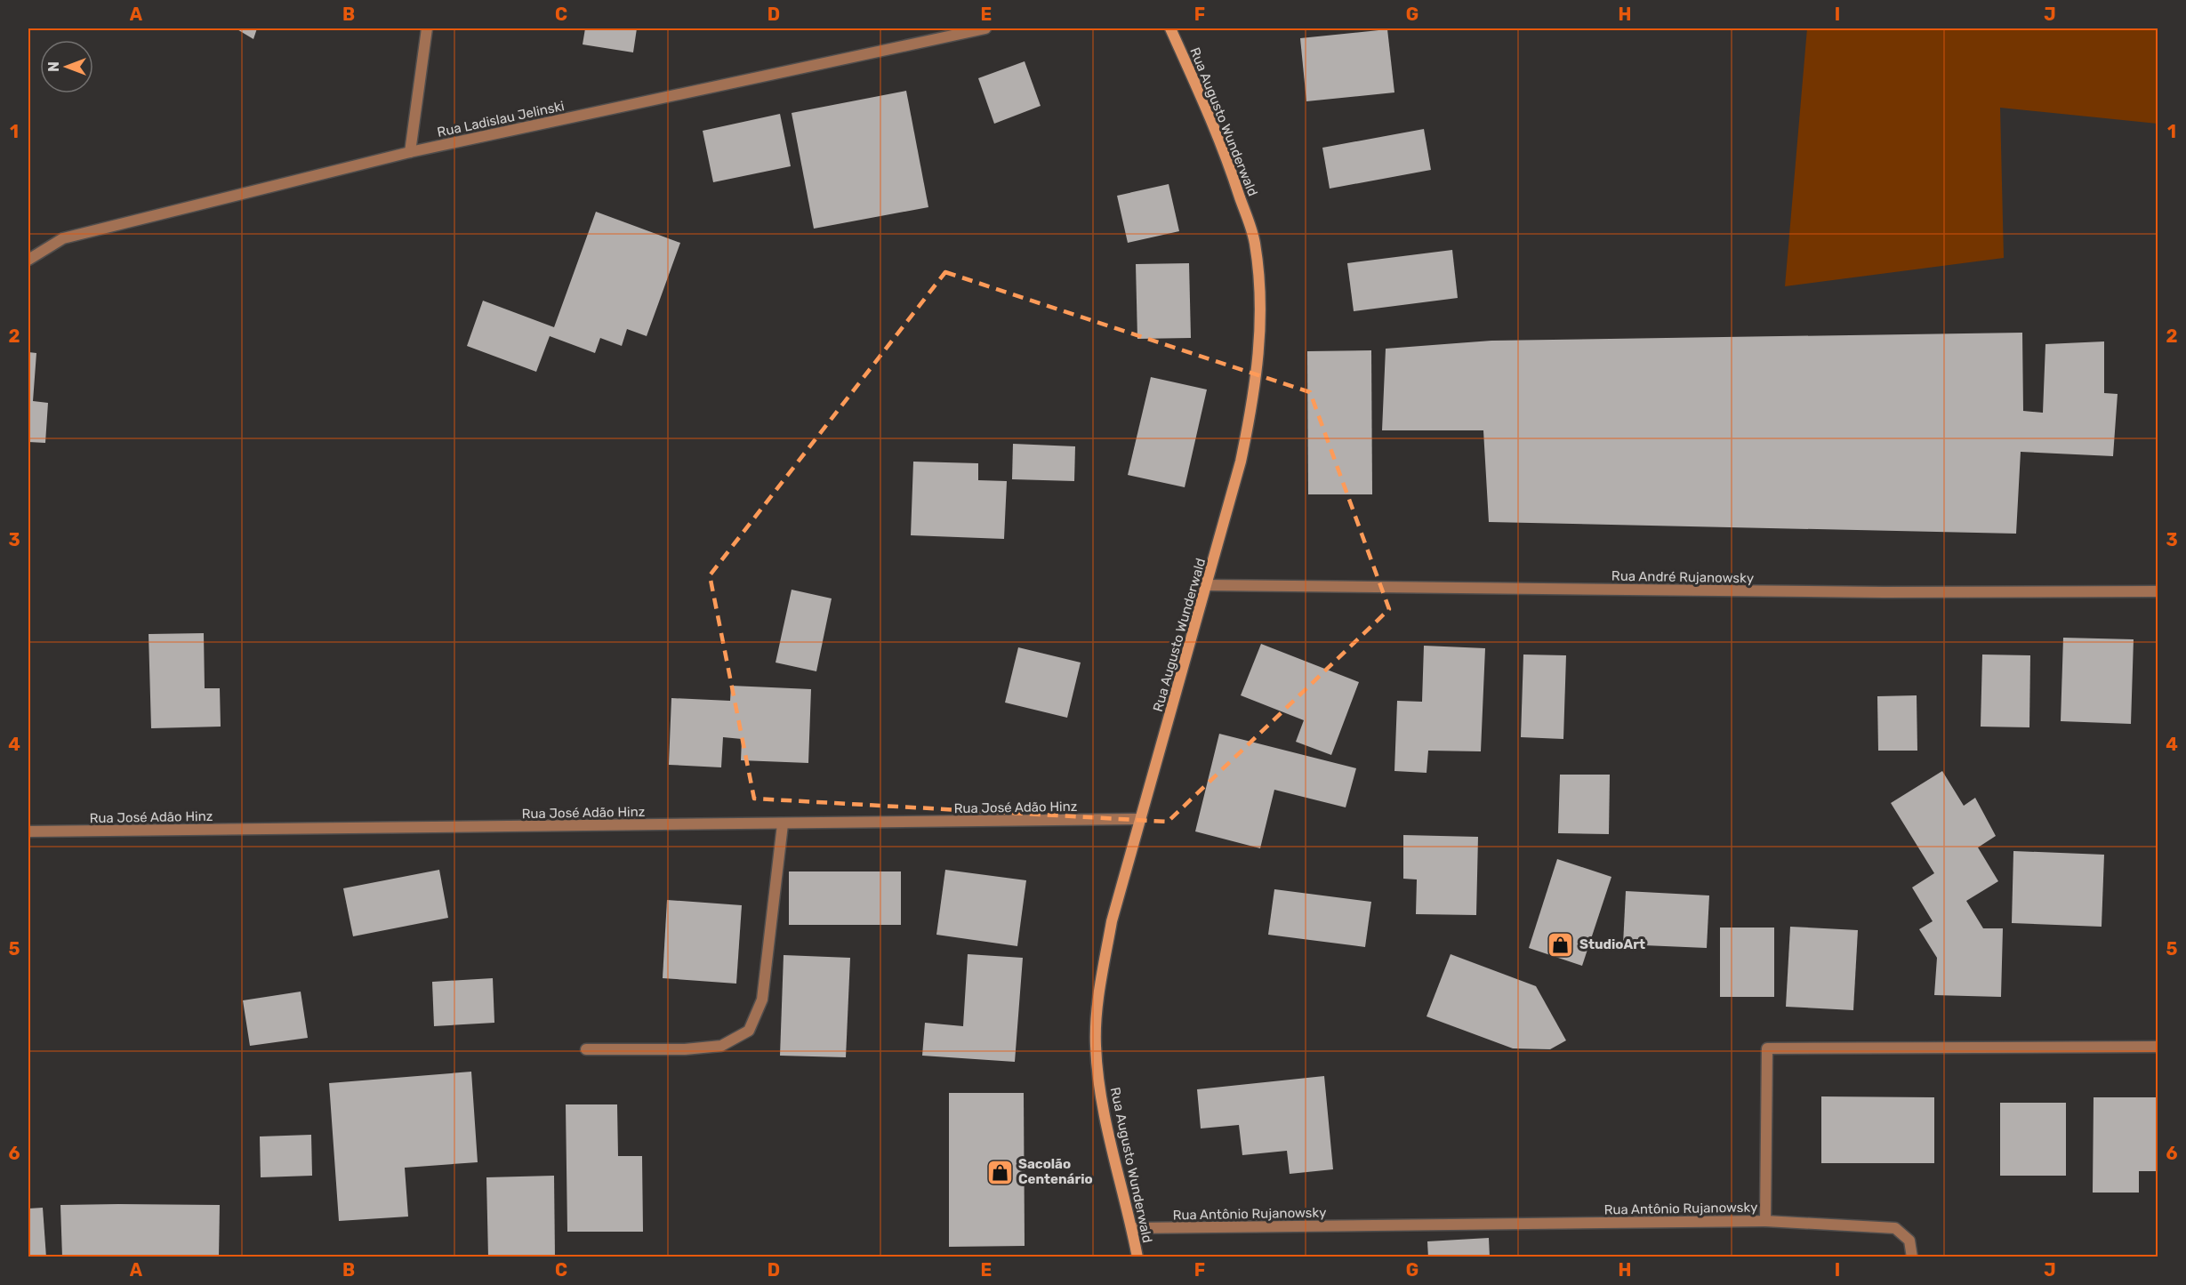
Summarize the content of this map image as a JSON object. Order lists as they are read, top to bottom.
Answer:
{
  "streets": {
    "main road": ["Rua Augusto Wunderwald"],
    "street": [
      "Rua Ladislau Jelinski",
      "Rua André Rujanowsky",
      "Rua José Adão Hinz",
      "Rua Antônio Rujanowsky"
    ]
  },
  "crossings": [
    ["Rua Augusto Wunderwald", "Rua André Rujanowsky"],
    ["Rua Augusto Wunderwald", "Rua José Adão Hinz"],
    ["Rua Augusto Wunderwald", "Rua Antônio Rujanowsky"]
  ],
  "places": {
    "shop": ["StudioArt", "Sacolão Centenário"]
  },
  "north": "left",
  "grid": {
    "columns": [
      "A",
      "B",
      "C",
      "D",
      "E",
      "F",
      "G",
      "H",
      "I",
      "J"
    ],
    "rows": [
      "1",
      "2",
      "3",
      "4",
      "5",
      "6"
    ]
  }
}
